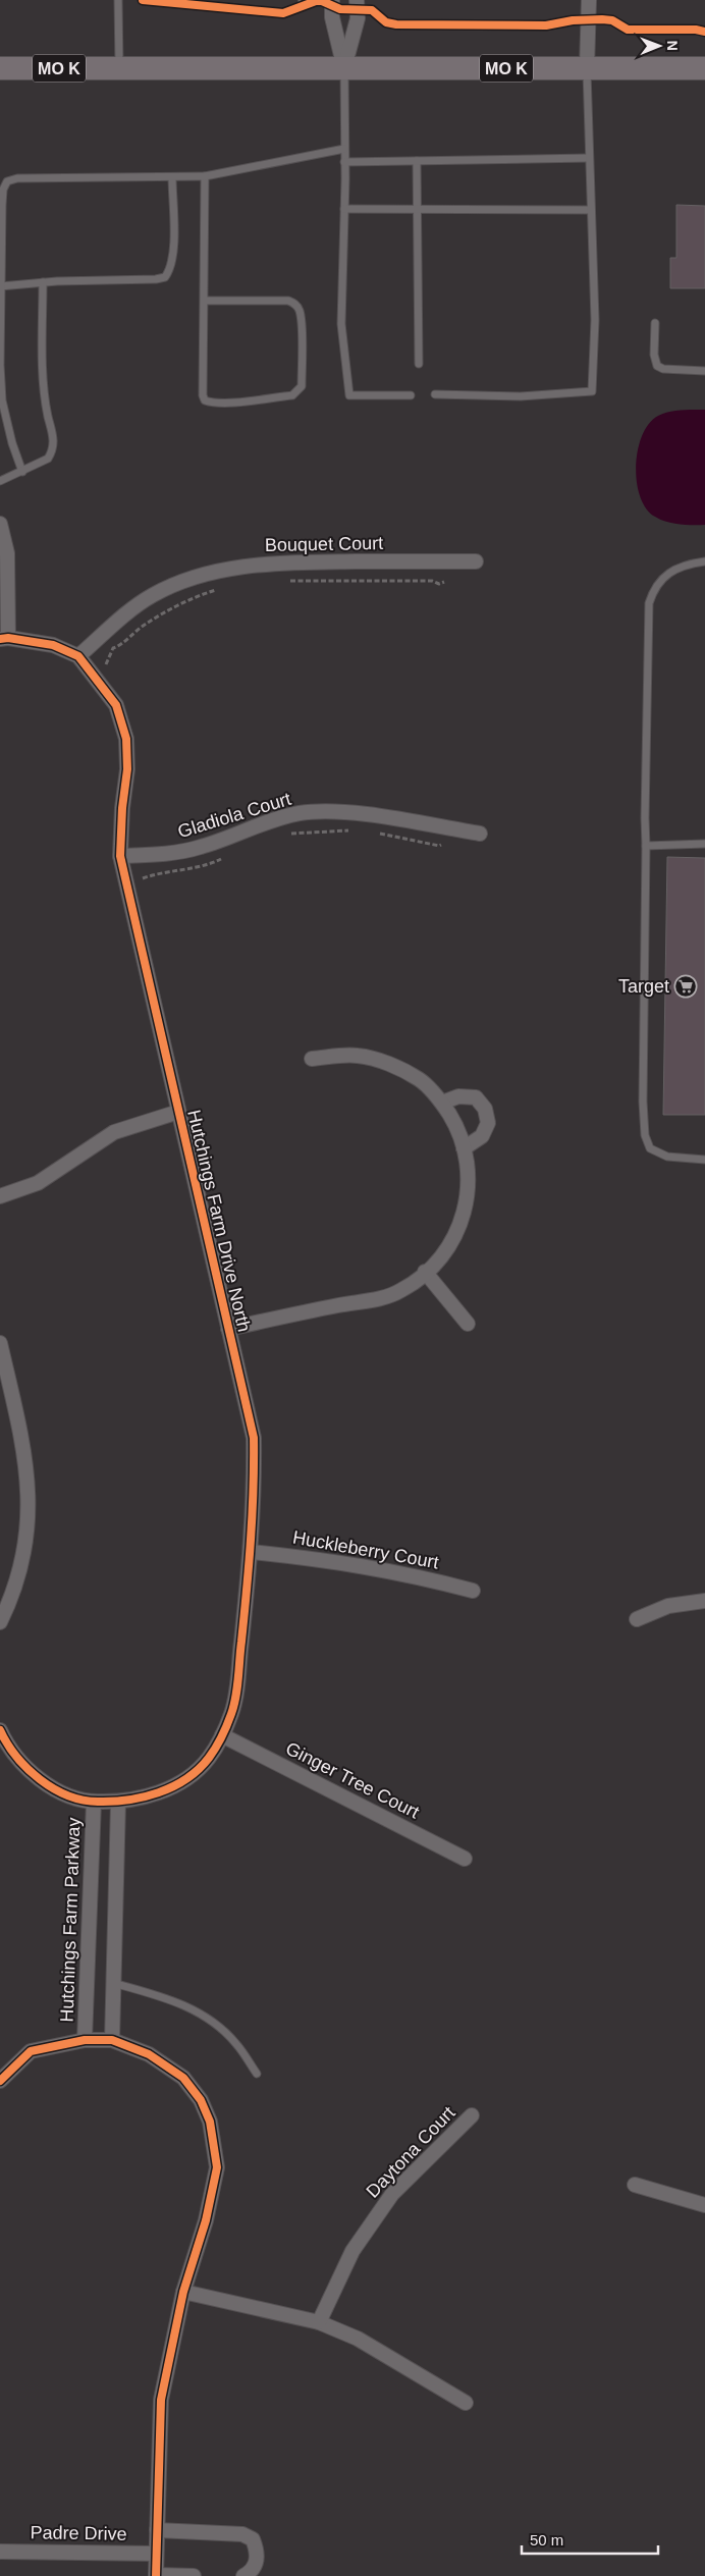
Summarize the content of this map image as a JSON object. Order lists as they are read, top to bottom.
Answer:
{
  "streets": {
    "main road": ["MO K"],
    "street": [
      "Bouquet Court",
      "Gladiola Court",
      "Hutchings Farm Drive North",
      "Huckleberry Court",
      "Ginger Tree Court",
      "Hutchings Farm Parkway",
      "Daytona Court",
      "Padre Drive"
    ]
  },
  "crossings": [
    ["Bouquet Court", "Hutchings Farm Drive North"],
    ["Gladiola Court", "Hutchings Farm Drive North"],
    ["Hutchings Farm Drive North", "Huckleberry Court"],
    ["Hutchings Farm Drive North", "Ginger Tree Court"],
    ["Hutchings Farm Drive North", "Hutchings Farm Parkway"]
  ],
  "places": {
    "supermarket": ["Target"]
  },
  "scale_bar": "50 m",
  "north": "right"
}
